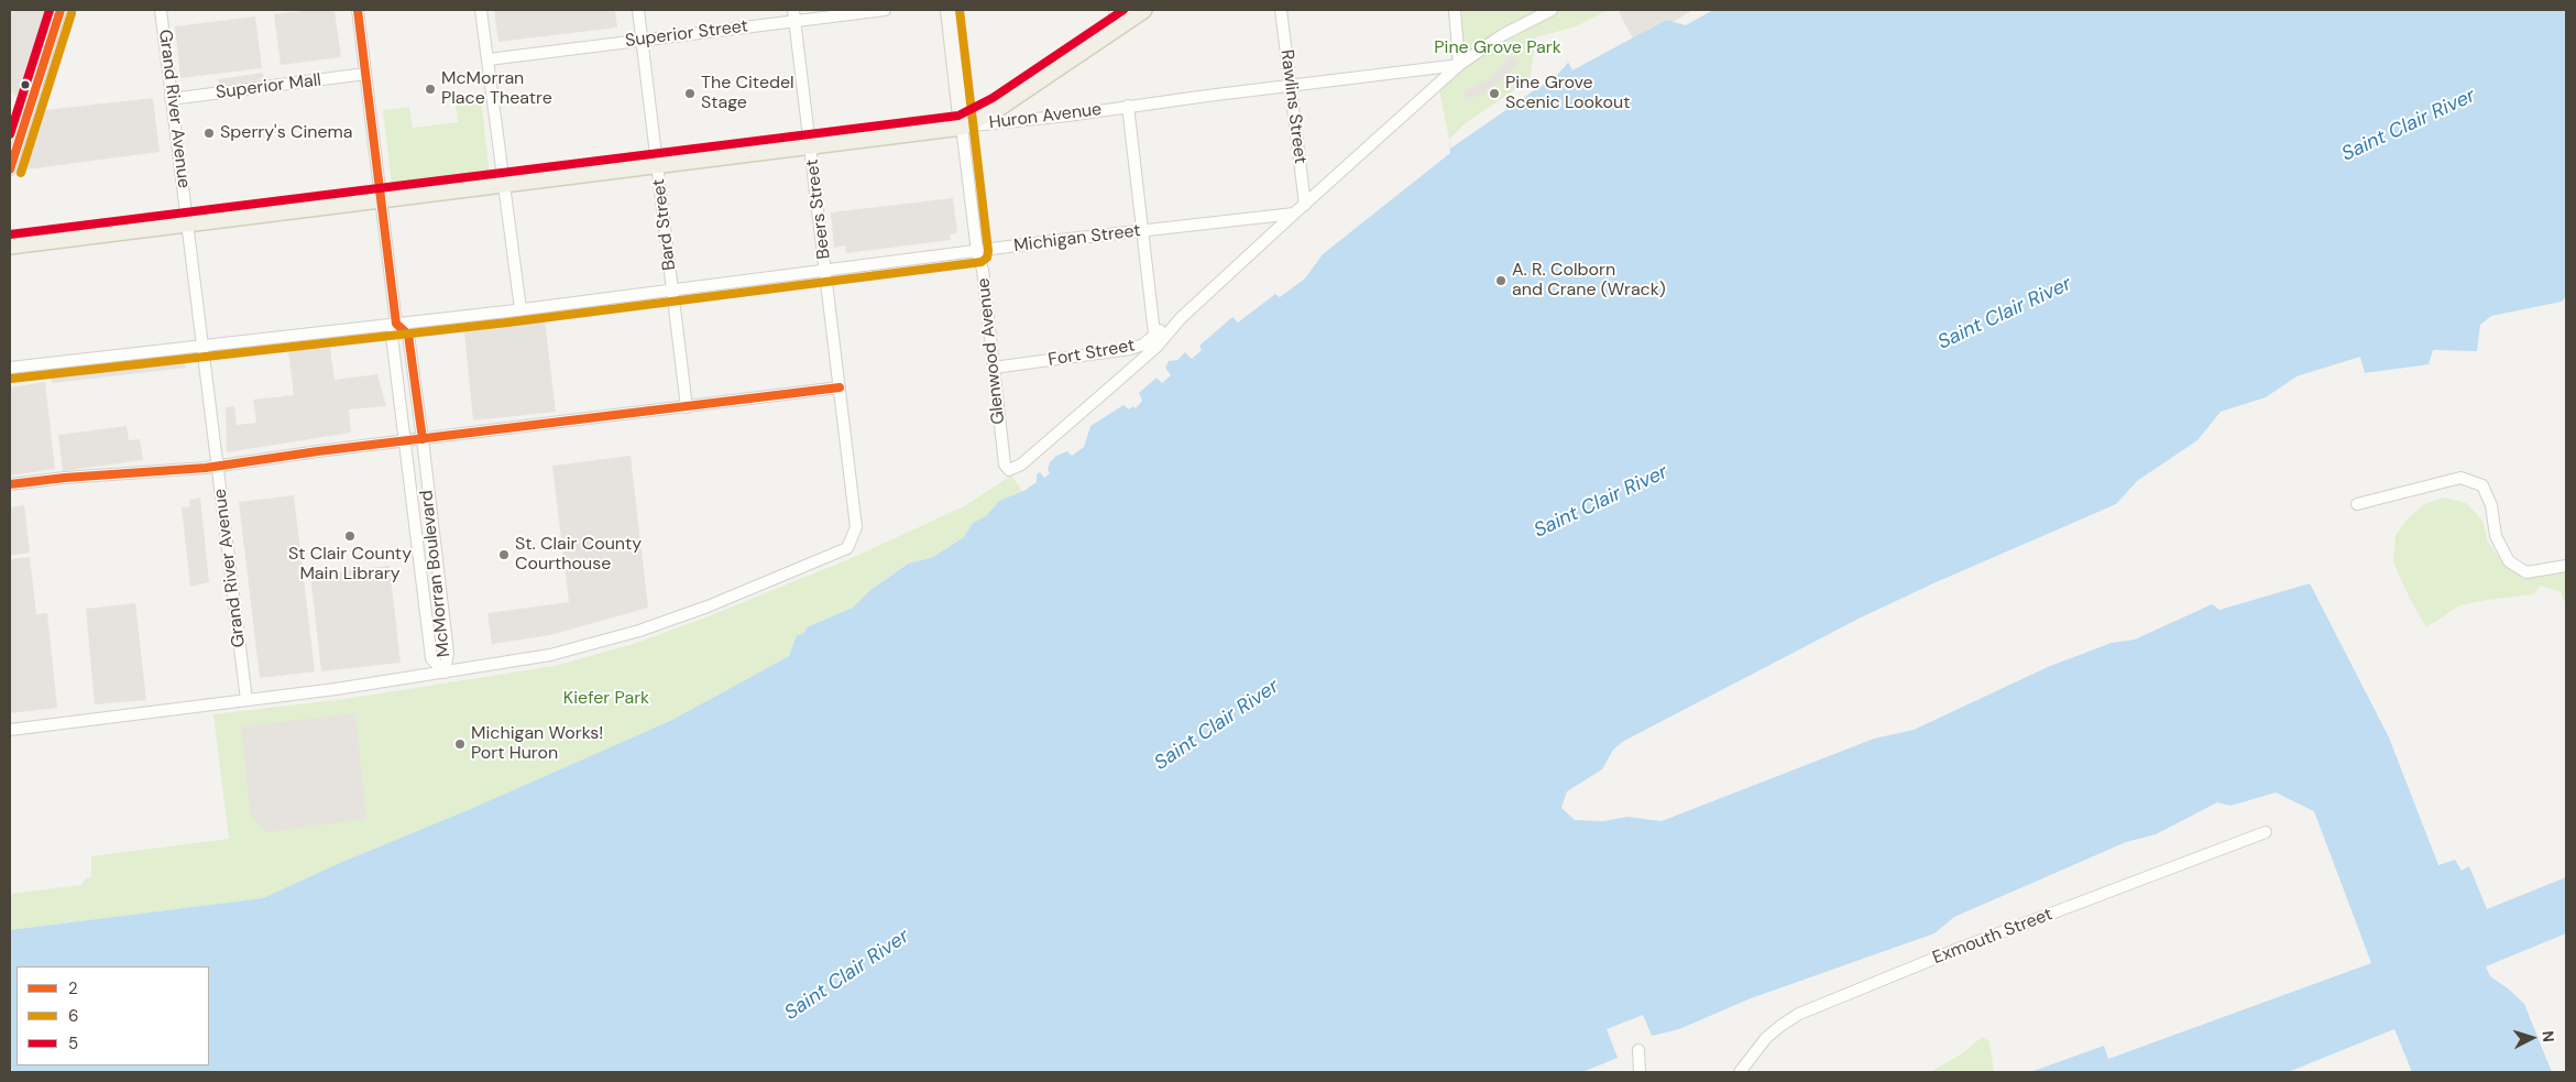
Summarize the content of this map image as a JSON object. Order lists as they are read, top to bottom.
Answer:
{
  "streets": {
    "main road": ["Huron Avenue"],
    "street": [
      "Superior Street",
      "Superior Mall",
      "Rawlins Street",
      "Grand River Avenue",
      "Beers Street",
      "Bard Street",
      "Michigan Street",
      "Glenwood Avenue",
      "Fort Street",
      "McMorran Boulevard",
      "Exmouth Street"
    ]
  },
  "crossings": [
    ["Superior Street", "Beers Street"],
    ["Superior Street", "Bard Street"],
    ["Superior Mall", "Grand River Avenue"],
    ["Superior Mall", "McMorran Boulevard"],
    ["Rawlins Street", "Huron Avenue"],
    ["Grand River Avenue", "Huron Avenue"],
    ["Grand River Avenue", "Michigan Street"],
    ["Huron Avenue", "Beers Street"],
    ["Huron Avenue", "Bard Street"],
    ["Huron Avenue", "Glenwood Avenue"],
    ["Huron Avenue", "McMorran Boulevard"],
    ["Beers Street", "Michigan Street"],
    ["Beers Street", "McMorran Boulevard"],
    ["Bard Street", "Michigan Street"],
    ["Michigan Street", "Glenwood Avenue"],
    ["Michigan Street", "McMorran Boulevard"],
    ["Glenwood Avenue", "Fort Street"]
  ],
  "water": ["Saint Clair River"],
  "parks": ["Pine Grove Park", "Kiefer Park"],
  "places": [
    "McMorran Place Theatre",
    "The Citedel Stage",
    "Pine Grove Scenic Lookout",
    "Sperry's Cinema",
    "A. R. Colborn and Crane (Wrack)",
    "St Clair County Main Library",
    "St. Clair County Courthouse",
    "Michigan Works! Port Huron"
  ],
  "lines": ["transit line 2", "transit line 6", "transit line 5"],
  "legend": ["2", "6", "5"],
  "north": "right"
}
